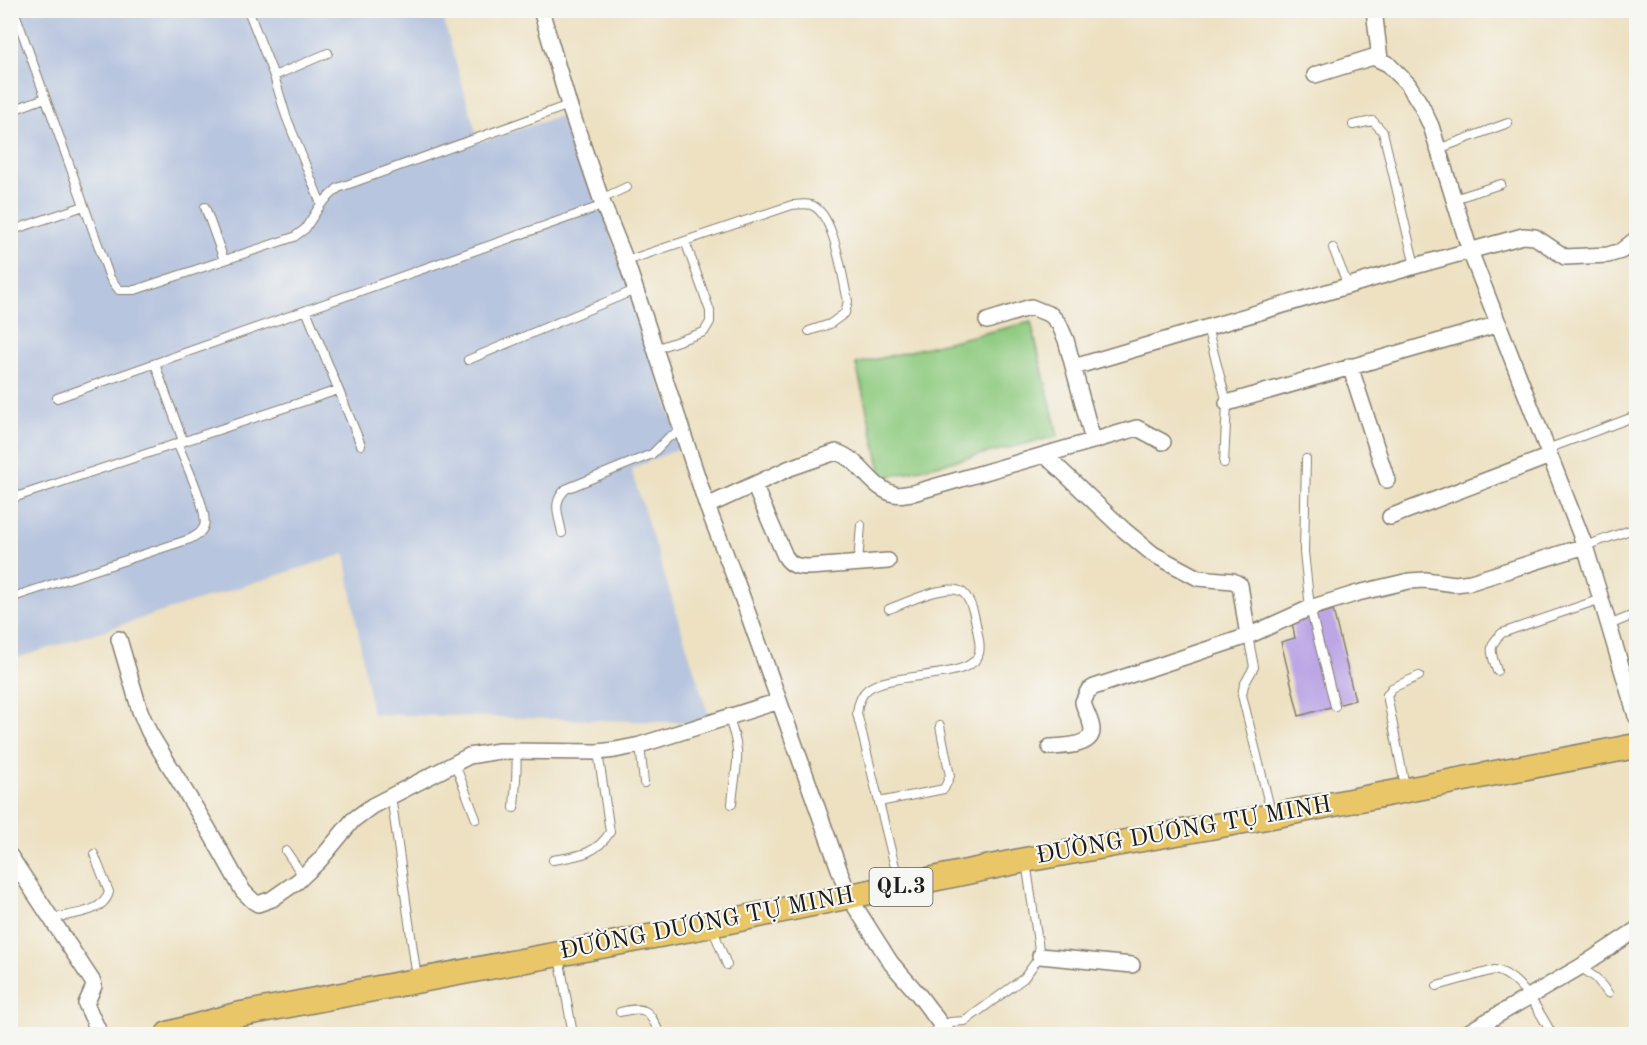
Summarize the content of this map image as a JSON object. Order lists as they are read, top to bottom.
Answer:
{
  "streets": {
    "highway": ["ĐƯỜNG DƯƠNG TỰ MINH", "QL.3"]
  }
}
